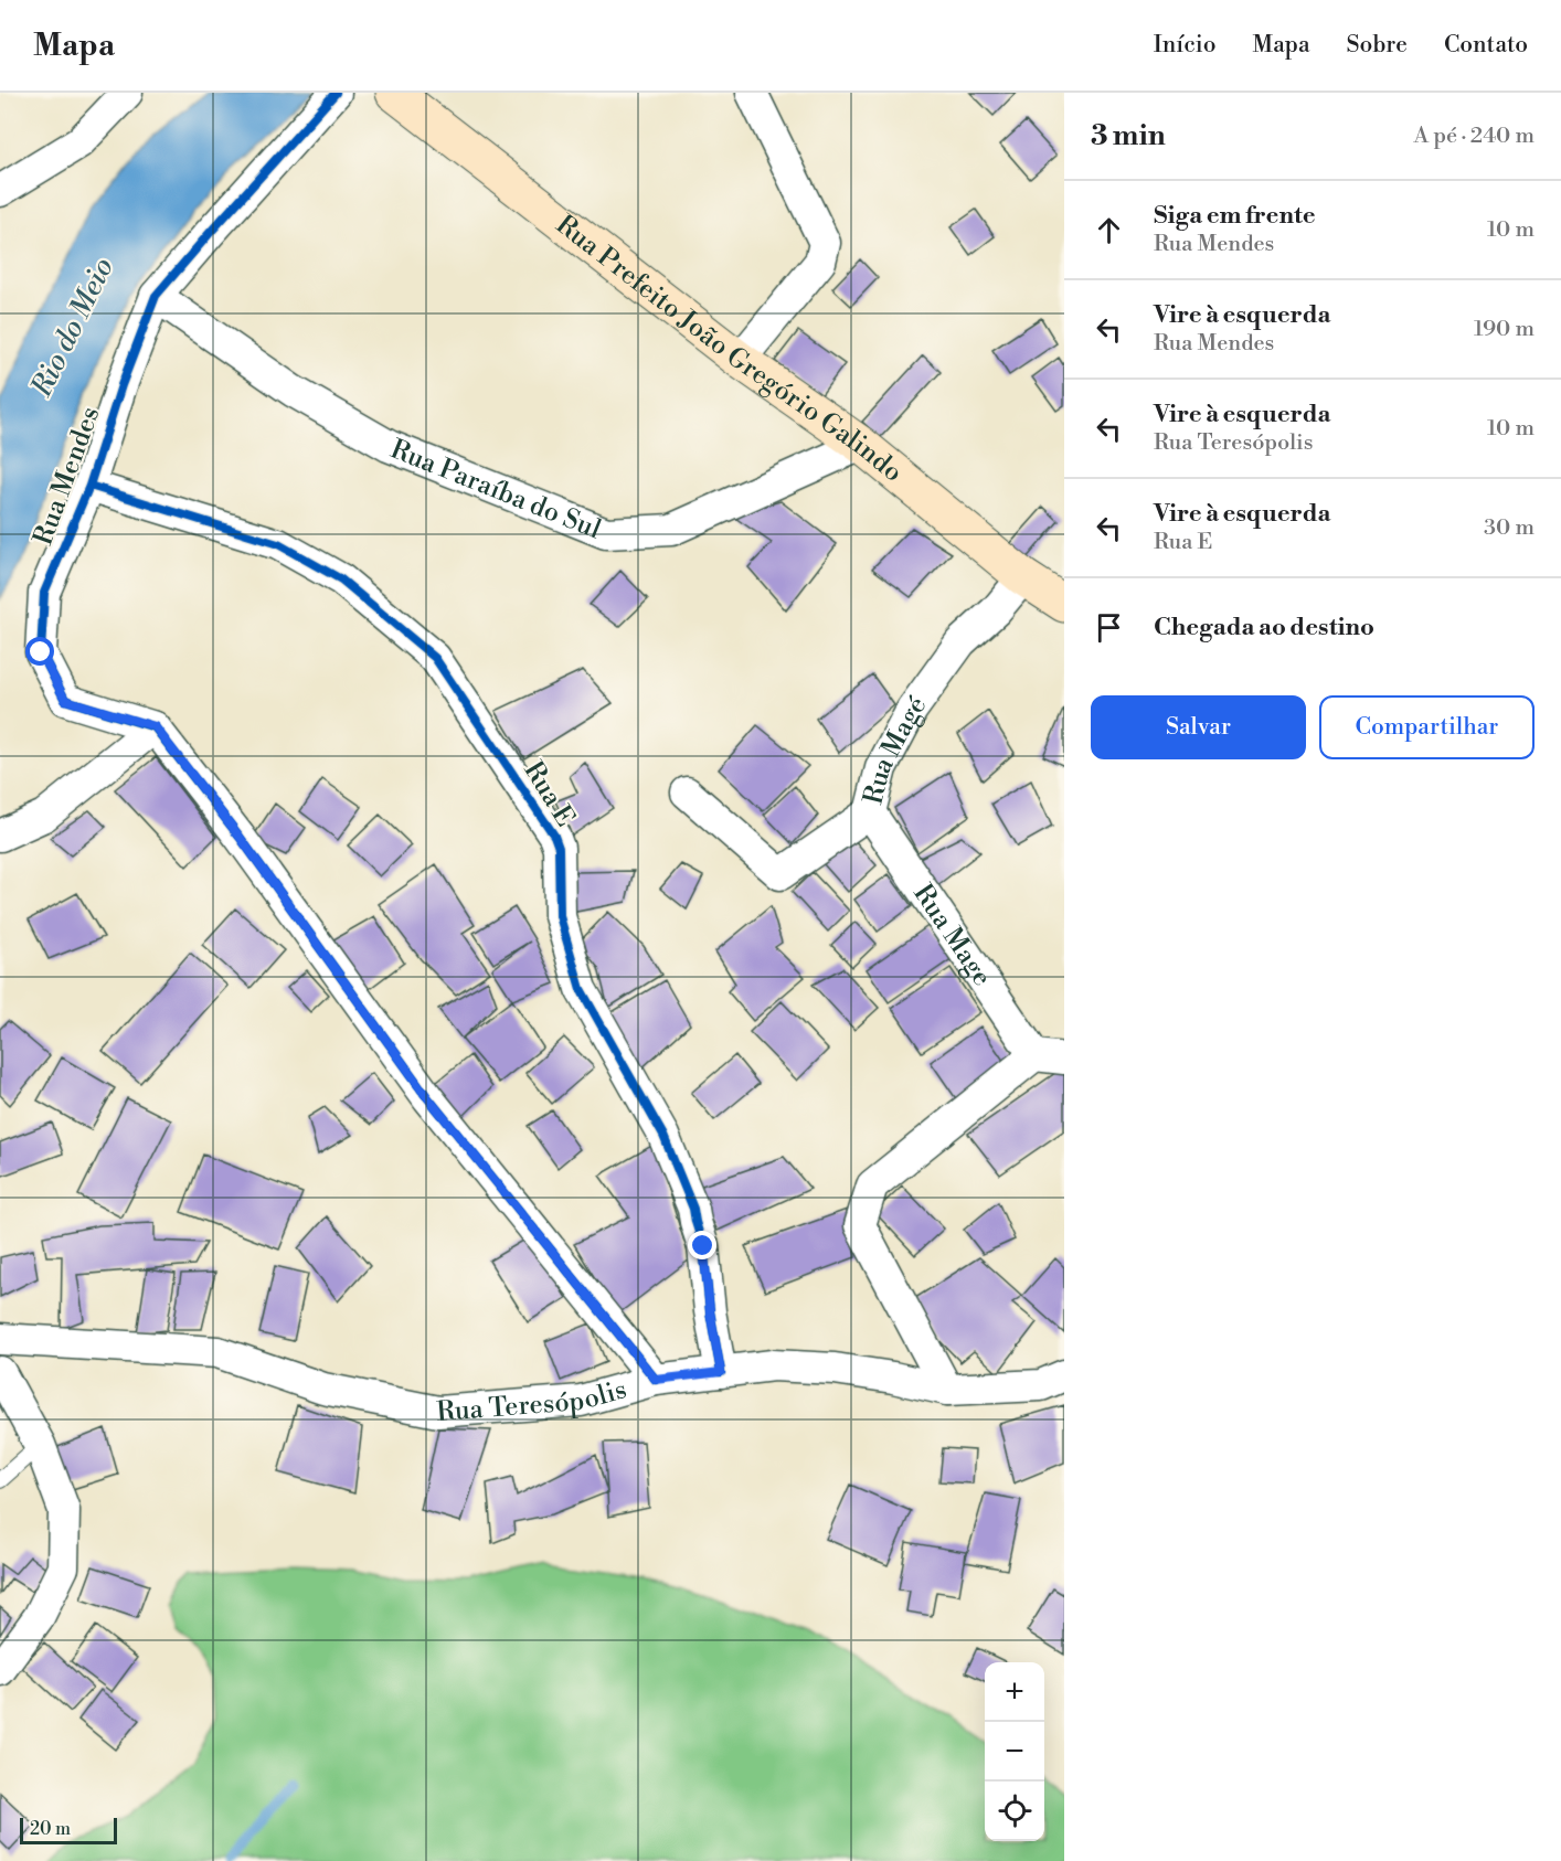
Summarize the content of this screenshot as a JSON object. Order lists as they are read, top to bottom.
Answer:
{
  "streets": {
    "main road": ["Rua Prefeito João Gregório Galindo"],
    "street": [
      "Rua Mendes",
      "Rua Paraíba do Sul",
      "Rua Magé",
      "Rua E",
      "Rua Mage",
      "Rua Teresópolis"
    ]
  },
  "crossings": [
    ["Rua Prefeito João Gregório Galindo", "Rua Paraíba do Sul"],
    ["Rua Prefeito João Gregório Galindo", "Rua Magé"],
    ["Rua Mendes", "Rua Paraíba do Sul"],
    ["Rua Mendes", "Rua E"],
    ["Rua Magé", "Rua Mage"],
    ["Rua E", "Rua Teresópolis"]
  ],
  "water": ["Rio do Meio"],
  "scale_bar": "20 m",
  "page": {
    "header": "Mapa",
    "nav": [
      "Início",
      "Mapa",
      "Sobre",
      "Contato"
    ],
    "heading": ["3 min", "A pé · 240 m"],
    "list": [
      ["Siga em frente", "Rua Mendes", "10 m"],
      ["Vire à esquerda", "Rua Mendes", "190 m"],
      ["Vire à esquerda", "Rua Teresópolis", "10 m"],
      ["Vire à esquerda", "Rua E", "30 m"],
      "Chegada ao destino"
    ],
    "buttons": ["Salvar", "Compartilhar"],
    "map_buttons": ["+", "−"],
    "scale": "20 m"
  }
}
